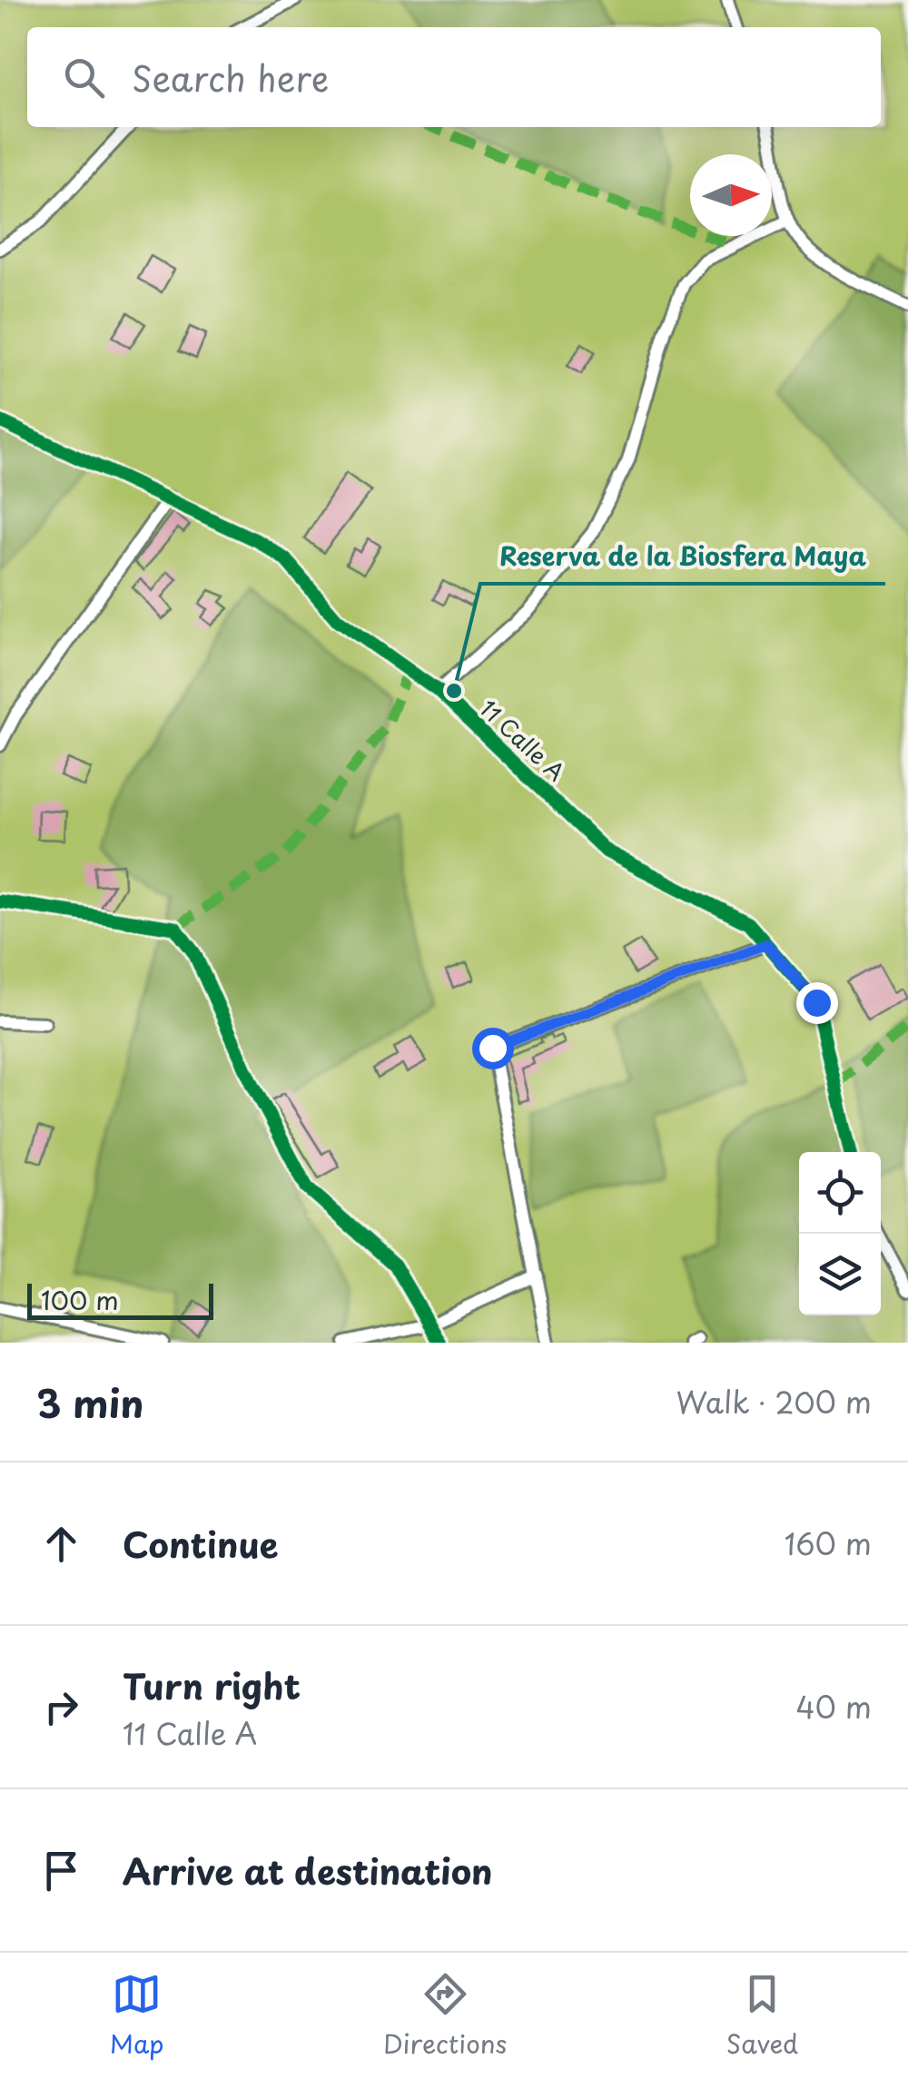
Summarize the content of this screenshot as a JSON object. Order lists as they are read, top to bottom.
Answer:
{
  "streets": {
    "street": ["11 Calle A"]
  },
  "places": ["Reserva de la Biosfera Maya"],
  "scale_bar": "100 m",
  "north": "right",
  "page": {
    "search": "Search here",
    "scale": "100 m",
    "heading": ["3 min", "Walk · 200 m"],
    "list": [
      ["Continue", "160 m"],
      ["Turn right", "11 Calle A", "40 m"],
      "Arrive at destination"
    ],
    "nav": ["Map", "Directions", "Saved"]
  }
}
